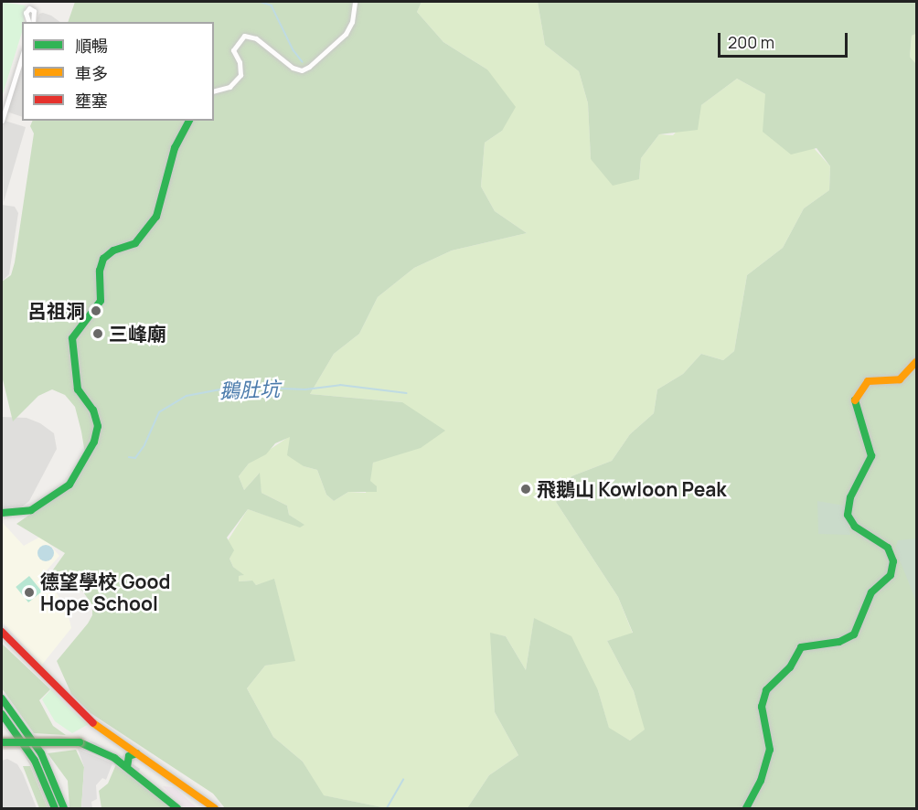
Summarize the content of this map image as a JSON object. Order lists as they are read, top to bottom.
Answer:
{
  "water": ["鵝肚坑"],
  "places": [
    "呂祖洞",
    "三峰廟",
    "飛鵝山 Kowloon Peak",
    "德望學校 Good Hope School"
  ],
  "legend": ["順暢", "車多", "壅塞"],
  "scale_bar": "200 m"
}
